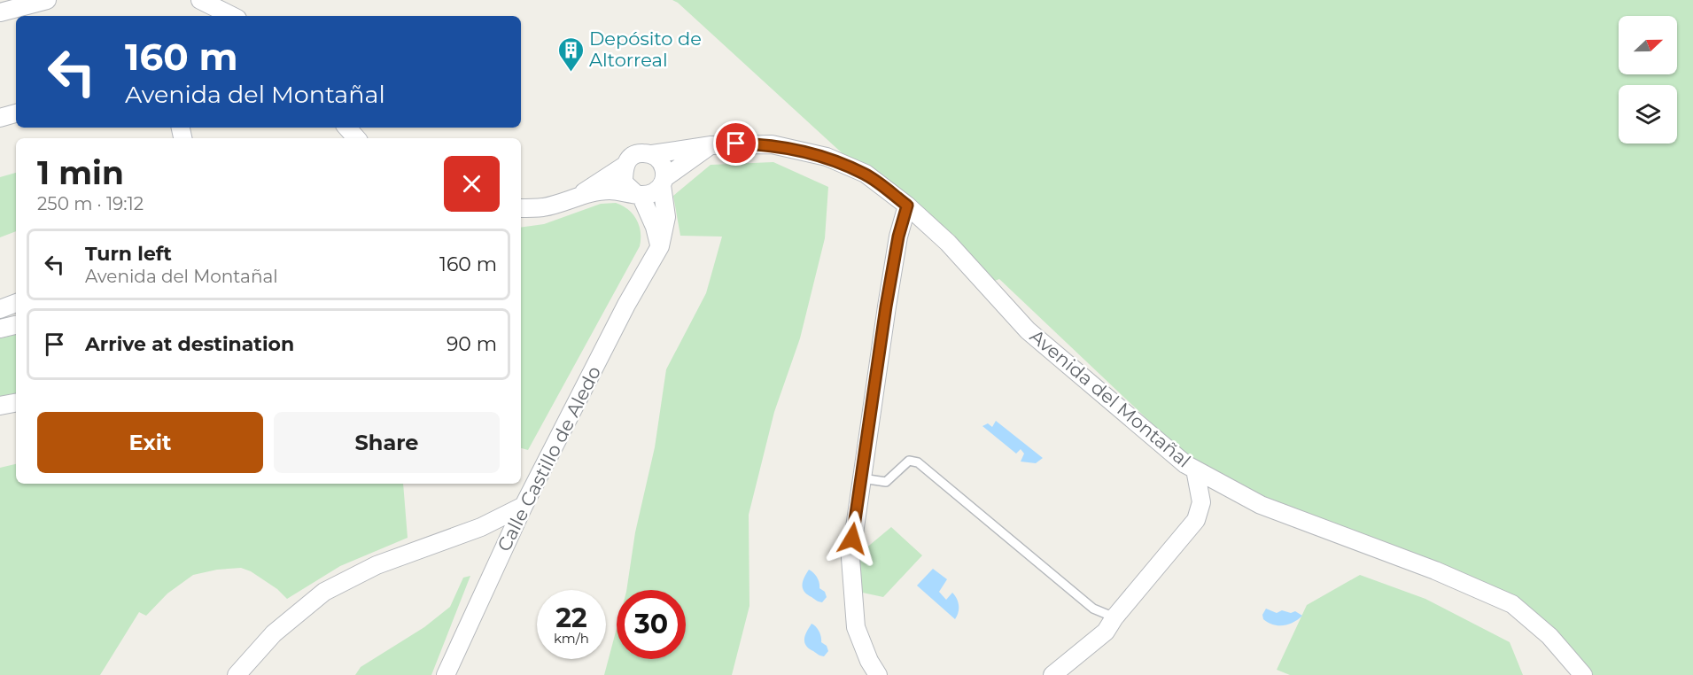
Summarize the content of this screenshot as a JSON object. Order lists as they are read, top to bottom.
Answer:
{
  "streets": {
    "street": ["Avenida del Montañal", "Calle Castillo de Aledo"]
  },
  "crossings": [
    ["Avenida del Montañal", "Calle Castillo de Aledo"]
  ],
  "places": {
    "building": ["Depósito de Altorreal"]
  },
  "north": "right",
  "page": {
    "turn": ["160 m", "Avenida del Montañal"],
    "heading": ["1 min", "250 m · 19:12"],
    "list": [
      {
        "name": "Turn left",
        "note": "Avenida del Montañal",
        "value": "160 m"
      },
      {
        "name": "Arrive at destination",
        "value": "90 m"
      }
    ],
    "buttons": ["Exit", "Share"],
    "speed": "22 km/h",
    "limit": "30"
  }
}
